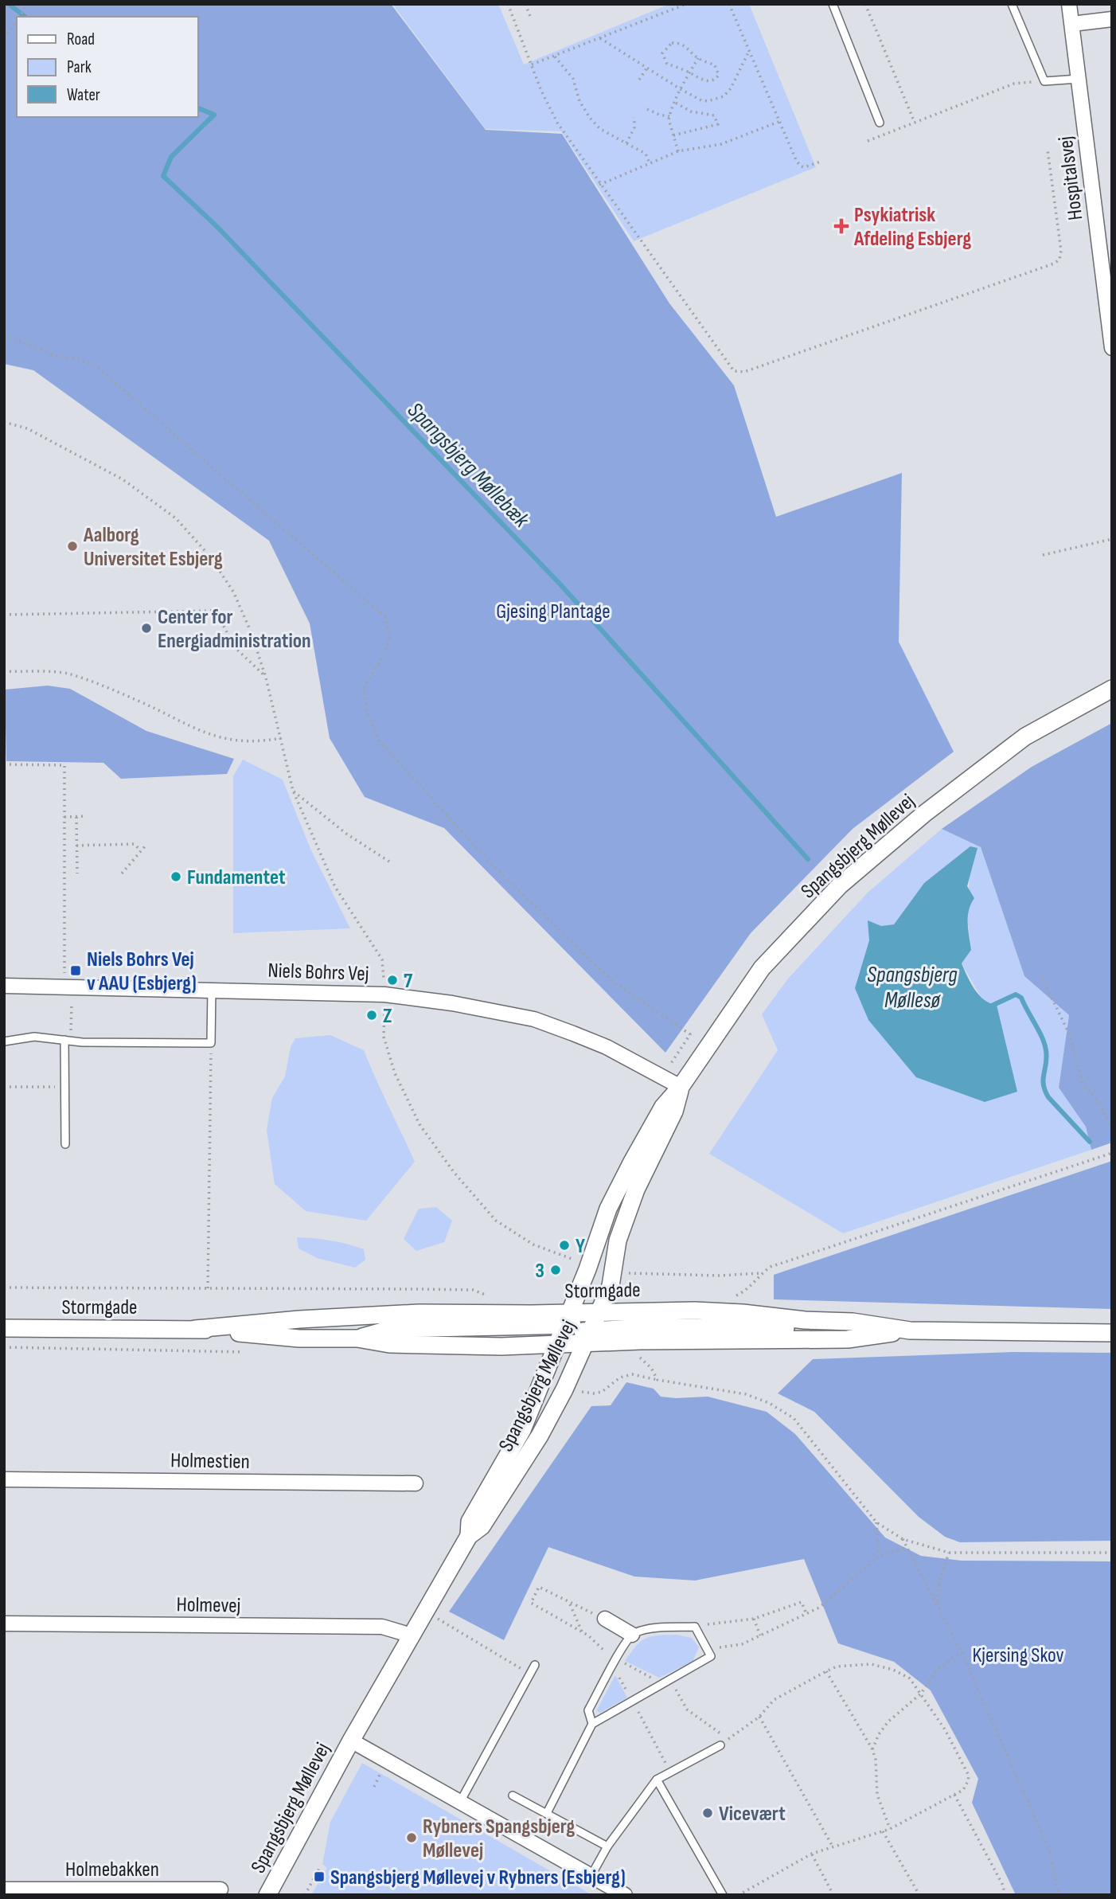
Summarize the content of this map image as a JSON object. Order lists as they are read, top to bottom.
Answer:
{
  "streets": {
    "street": [
      "Hospitalsvej",
      "Spangsbjerg Møllevej",
      "Niels Bohrs Vej",
      "Stormgade",
      "Holmestien",
      "Holmevej",
      "Holmebakken"
    ]
  },
  "crossings": [
    ["Spangsbjerg Møllevej", "Niels Bohrs Vej"],
    ["Spangsbjerg Møllevej", "Stormgade"],
    ["Spangsbjerg Møllevej", "Holmevej"]
  ],
  "water": ["Spangsbjerg Møllebæk", "Spangsbjerg Møllesø"],
  "parks": ["Gjesing Plantage", "Kjersing Skov"],
  "places": {
    "health": ["Psykiatrisk Afdeling Esbjerg"],
    "other": [
      "Aalborg Universitet Esbjerg",
      "Center for Energiadministration",
      "Fundamentet",
      "7",
      "Z",
      "Y",
      "3",
      "Vicevært",
      "Rybners Spangsbjerg Møllevej"
    ],
    "transit": ["Niels Bohrs Vej v AAU (Esbjerg)", "Spangsbjerg Møllevej v Rybners (Esbjerg)"]
  },
  "legend": ["Road", "Park", "Water"]
}
